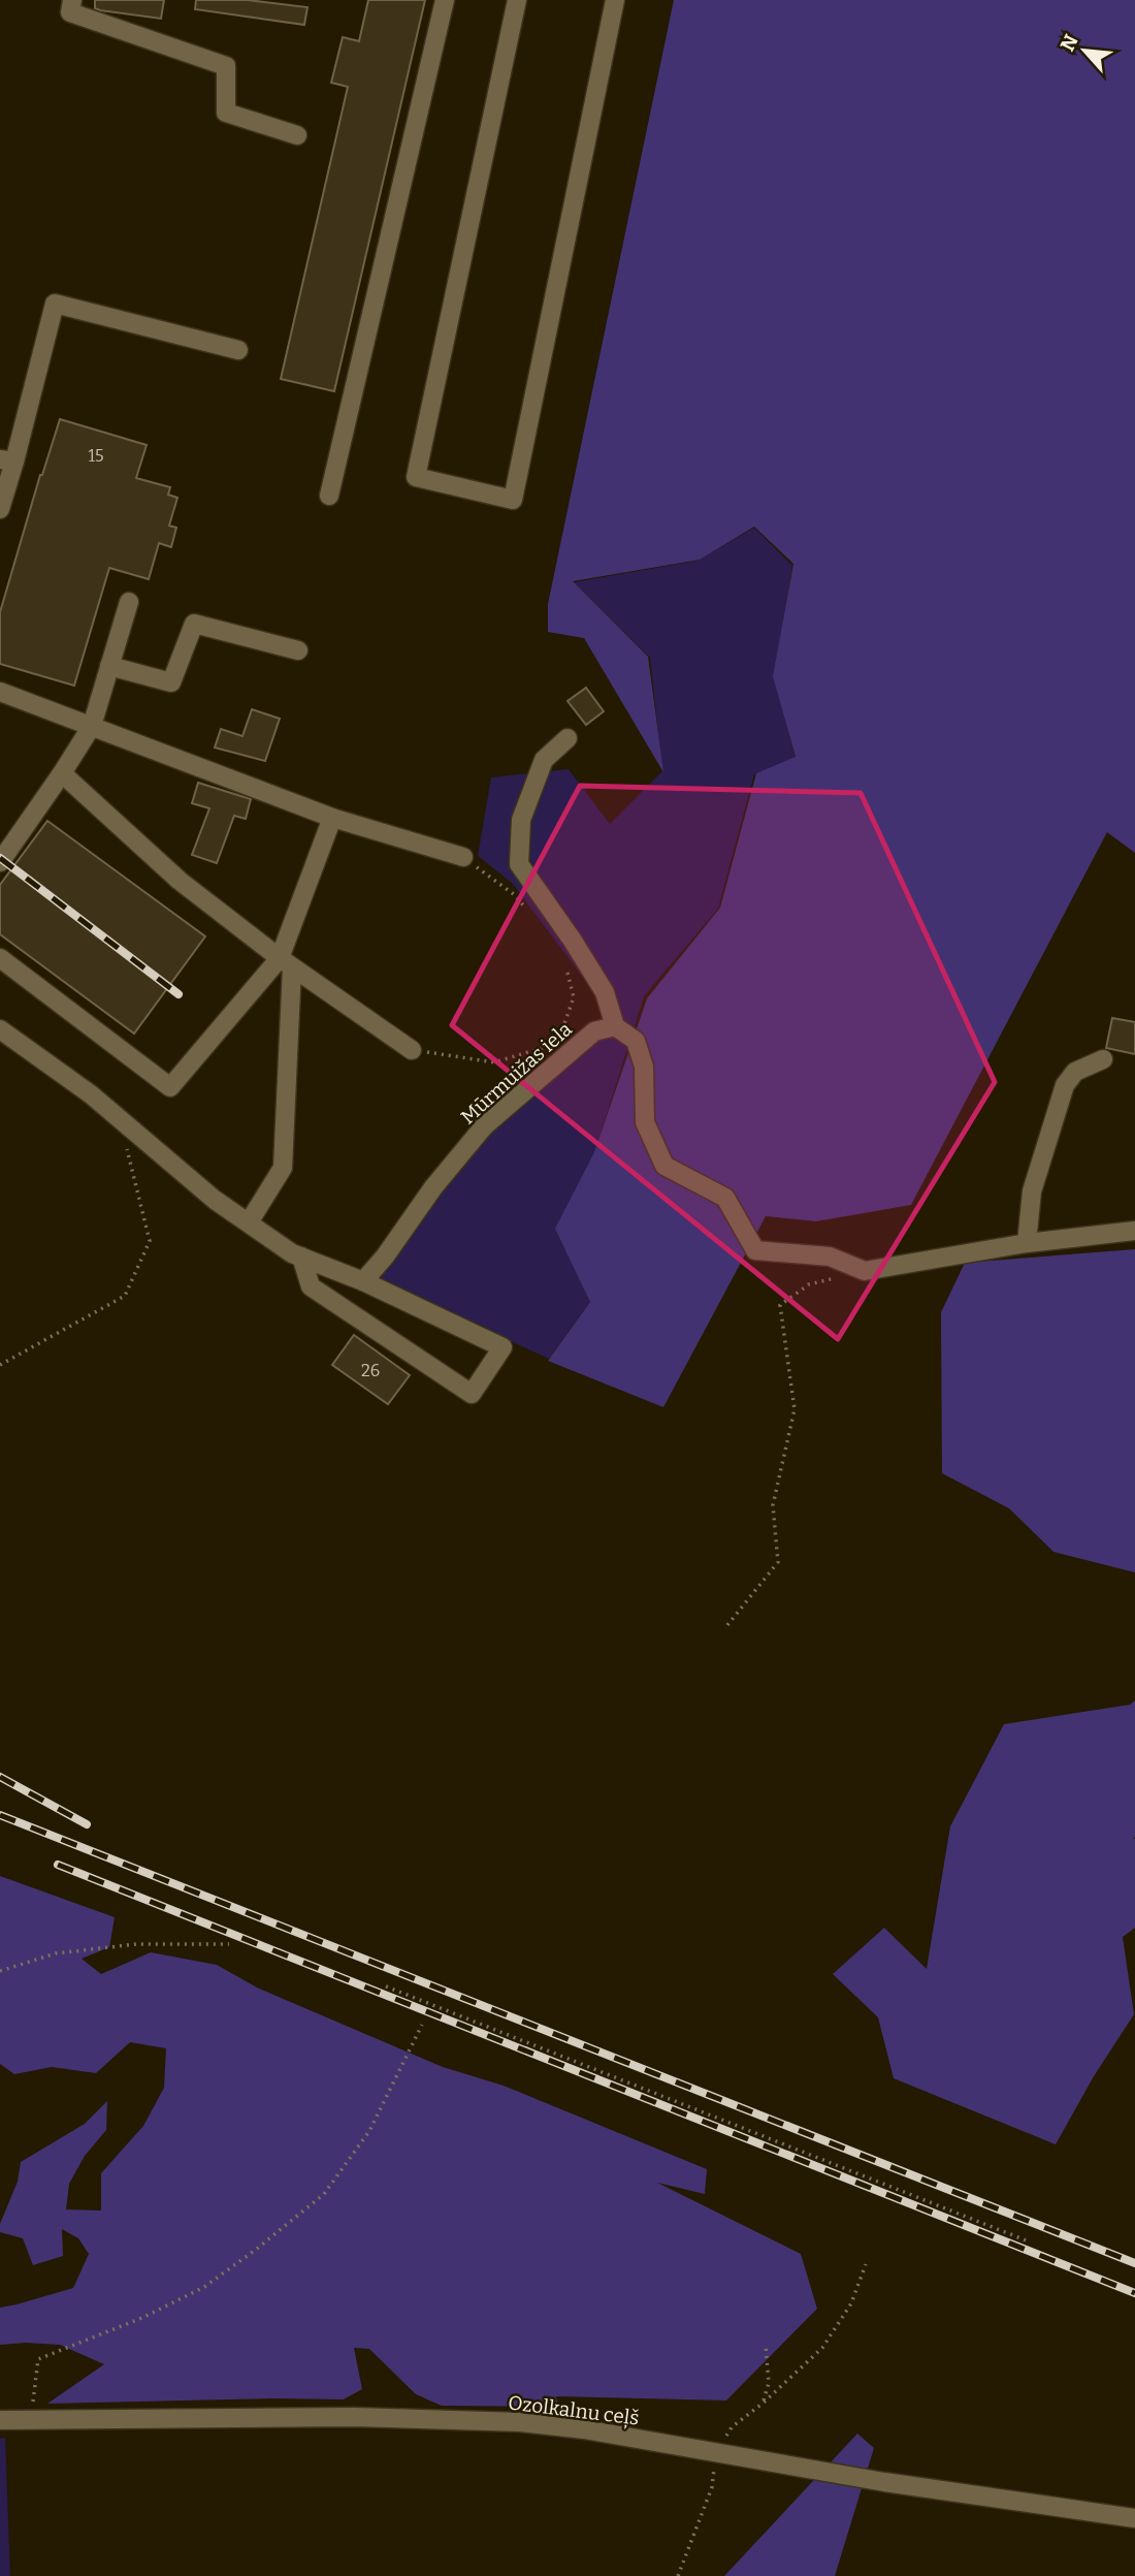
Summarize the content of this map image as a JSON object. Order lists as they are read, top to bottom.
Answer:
{
  "streets": {
    "street": ["Mūrmuižas iela", "Ozolkalnu ceļš"]
  },
  "house_numbers": ["15", "26"],
  "north": "top left"
}
